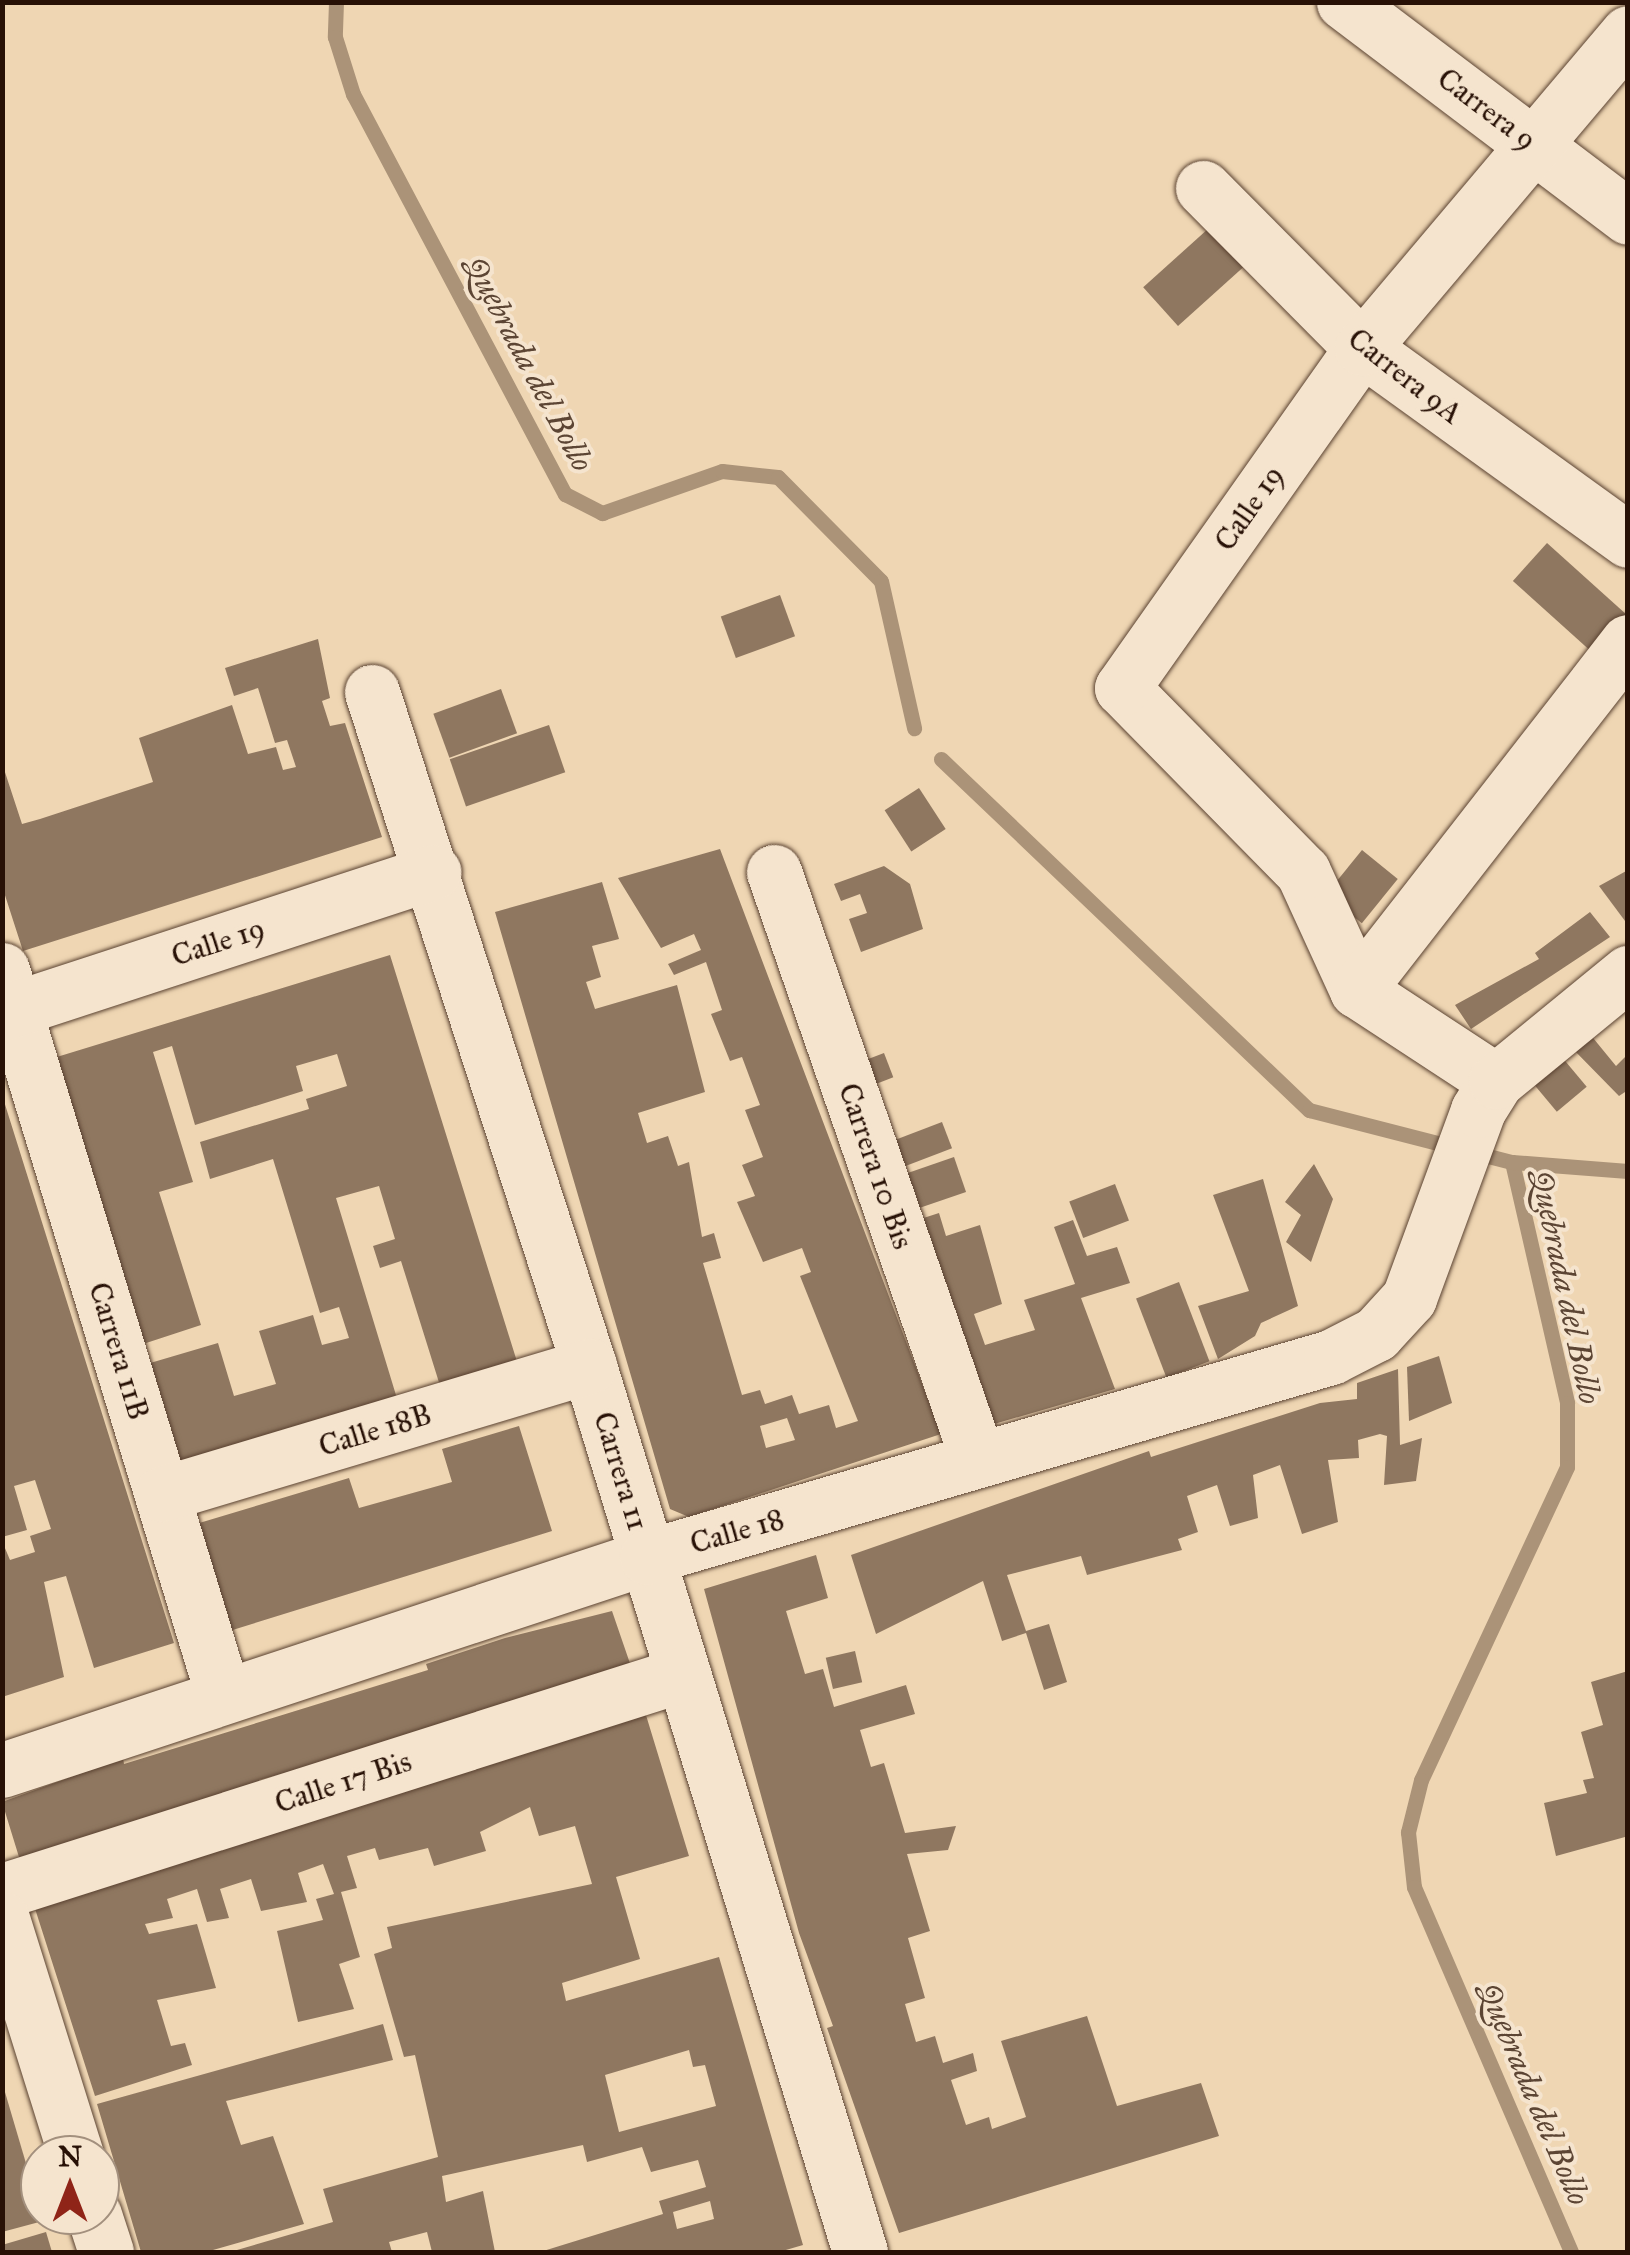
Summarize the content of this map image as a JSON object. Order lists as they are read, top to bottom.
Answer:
{
  "streets": {
    "street": [
      "Carrera 9",
      "Carrera 9A",
      "Calle 19",
      "Carrera 10 Bis",
      "Carrera 11B",
      "Calle 18B",
      "Carrera 11",
      "Calle 18",
      "Calle 17 Bis"
    ]
  },
  "crossings": [
    ["Carrera 9", "Calle 19"],
    ["Carrera 9A", "Calle 19"],
    ["Calle 19", "Carrera 11B"],
    ["Calle 19", "Carrera 11"],
    ["Carrera 10 Bis", "Calle 18"],
    ["Carrera 11B", "Calle 18B"],
    ["Carrera 11B", "Calle 18"],
    ["Calle 18B", "Carrera 11"],
    ["Carrera 11", "Calle 18"],
    ["Carrera 11", "Calle 17 Bis"]
  ],
  "water": ["Quebrada del Bollo"],
  "north": "top"
}
